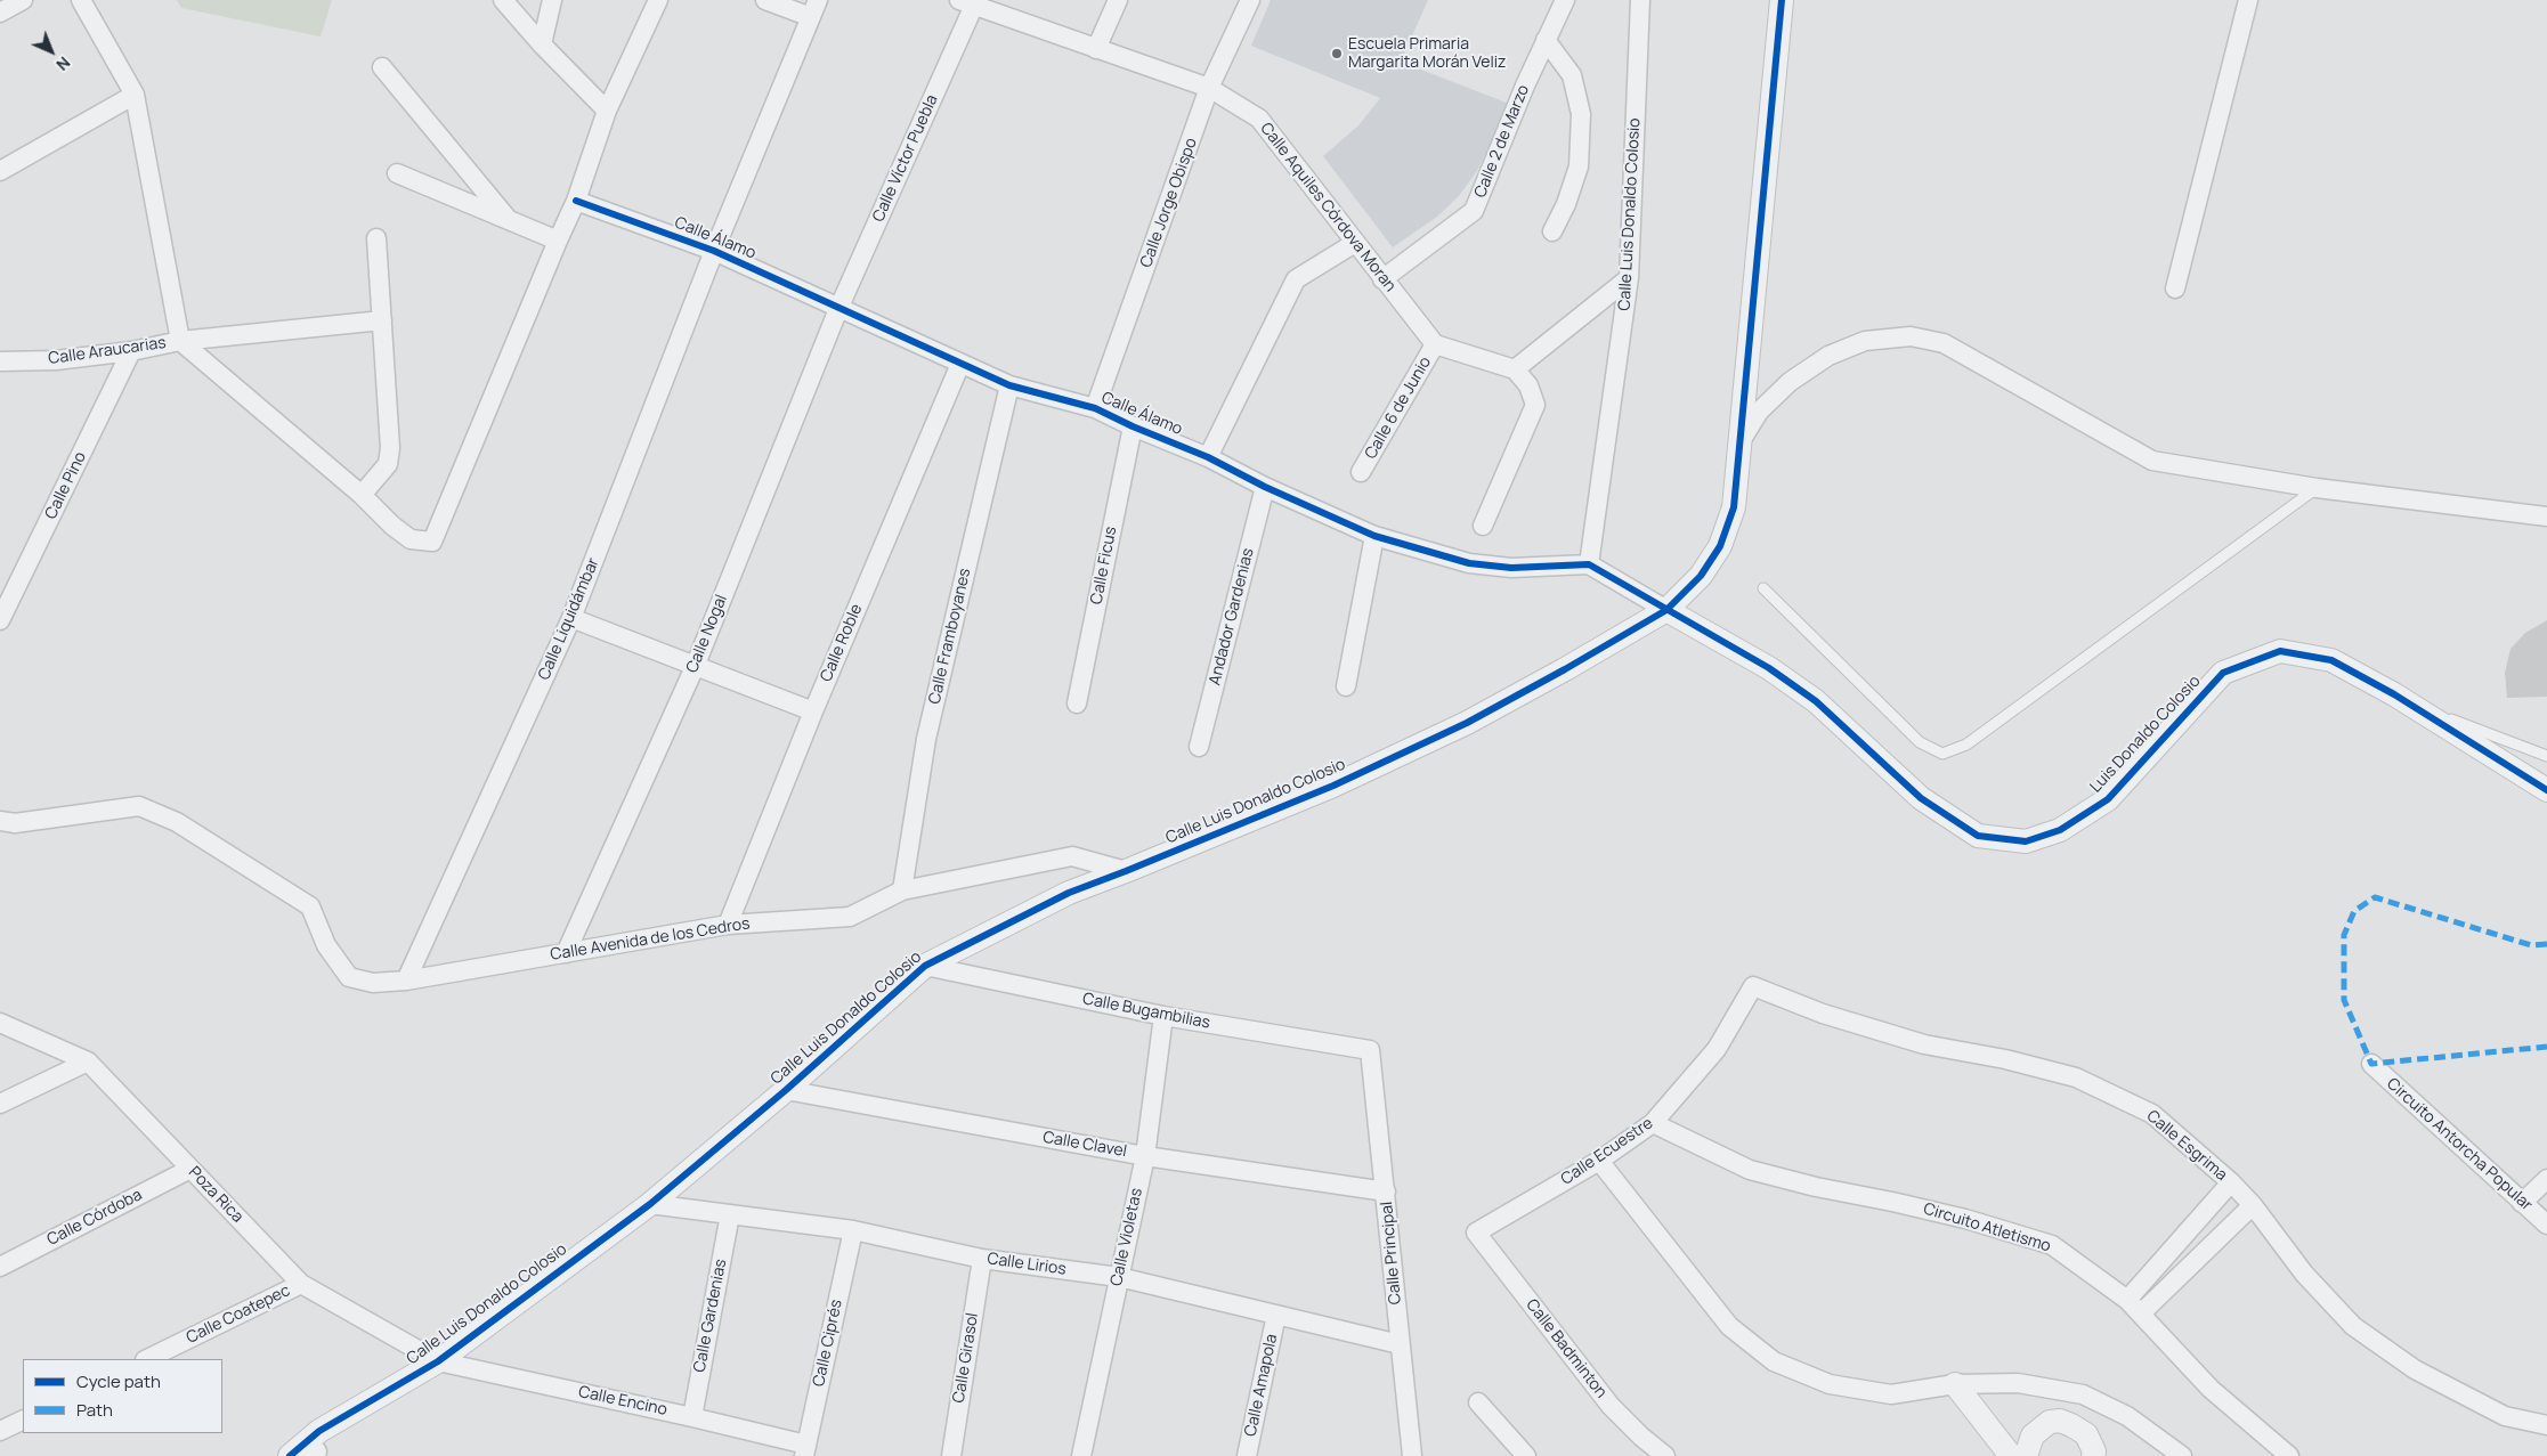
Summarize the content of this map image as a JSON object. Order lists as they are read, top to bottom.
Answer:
{
  "streets": {
    "street": [
      "Calle 2 de Marzo",
      "Calle Víctor Puebla",
      "Calle Jorge Obispo",
      "Calle Aquiles Córdova Moran",
      "Calle Luis Donaldo Colosio",
      "Calle Álamo",
      "Calle Araucarias",
      "Calle 6 de Junio",
      "Calle Pino",
      "Calle Ficus",
      "Andador Gardenias",
      "Calle Liquidámbar",
      "Calle Nogal",
      "Calle Framboyanes",
      "Calle Roble",
      "Luis Donaldo Colosio",
      "Calle Avenida de los Cedros",
      "Calle Bugambilias",
      "Calle Clavel",
      "Circuito Antorcha Popular",
      "Calle Esgrima",
      "Calle Ecuestre",
      "Poza Rica",
      "Calle Córdoba",
      "Circuito Atletismo",
      "Calle Violetas",
      "Calle Principal",
      "Calle Lirios",
      "Calle Coatepec",
      "Calle Gardenias",
      "Calle Ciprés",
      "Calle Badminton",
      "Calle Girasol",
      "Calle Amapola",
      "Calle Encino"
    ]
  },
  "crossings": [
    ["Calle 2 de Marzo", "Calle Aquiles Córdova Moran"],
    ["Calle Víctor Puebla", "Calle Aquiles Córdova Moran"],
    ["Calle Víctor Puebla", "Calle Álamo"],
    ["Calle Víctor Puebla", "Calle Nogal"],
    ["Calle Jorge Obispo", "Calle Aquiles Córdova Moran"],
    ["Calle Jorge Obispo", "Calle Álamo"],
    ["Calle Aquiles Córdova Moran", "Calle 6 de Junio"],
    ["Calle Luis Donaldo Colosio", "Calle Álamo"],
    ["Calle Luis Donaldo Colosio", "Luis Donaldo Colosio"],
    ["Calle Luis Donaldo Colosio", "Calle Avenida de los Cedros"],
    ["Calle Luis Donaldo Colosio", "Calle Bugambilias"],
    ["Calle Luis Donaldo Colosio", "Calle Clavel"],
    ["Calle Luis Donaldo Colosio", "Poza Rica"],
    ["Calle Luis Donaldo Colosio", "Calle Lirios"],
    ["Calle Luis Donaldo Colosio", "Calle Encino"],
    ["Calle Álamo", "Calle Ficus"],
    ["Calle Álamo", "Andador Gardenias"],
    ["Calle Álamo", "Calle Liquidámbar"],
    ["Calle Álamo", "Calle Nogal"],
    ["Calle Álamo", "Calle Framboyanes"],
    ["Calle Álamo", "Calle Roble"],
    ["Calle Araucarias", "Calle Pino"],
    ["Calle Liquidámbar", "Calle Avenida de los Cedros"],
    ["Calle Nogal", "Calle Avenida de los Cedros"],
    ["Calle Framboyanes", "Calle Avenida de los Cedros"],
    ["Calle Roble", "Calle Avenida de los Cedros"],
    ["Calle Bugambilias", "Calle Violetas"],
    ["Calle Bugambilias", "Calle Principal"],
    ["Calle Clavel", "Calle Violetas"],
    ["Calle Clavel", "Calle Principal"],
    ["Calle Esgrima", "Calle Ecuestre"],
    ["Calle Ecuestre", "Circuito Atletismo"],
    ["Calle Ecuestre", "Calle Badminton"],
    ["Poza Rica", "Calle Córdoba"],
    ["Poza Rica", "Calle Coatepec"],
    ["Poza Rica", "Calle Encino"],
    ["Calle Violetas", "Calle Lirios"],
    ["Calle Principal", "Calle Lirios"],
    ["Calle Lirios", "Calle Gardenias"],
    ["Calle Lirios", "Calle Ciprés"],
    ["Calle Lirios", "Calle Girasol"],
    ["Calle Lirios", "Calle Amapola"],
    ["Calle Gardenias", "Calle Encino"],
    ["Calle Ciprés", "Calle Encino"]
  ],
  "places": ["Escuela Primaria Margarita Morán Veliz"],
  "legend": ["Cycle path", "Path"],
  "north": "bottom right"
}
